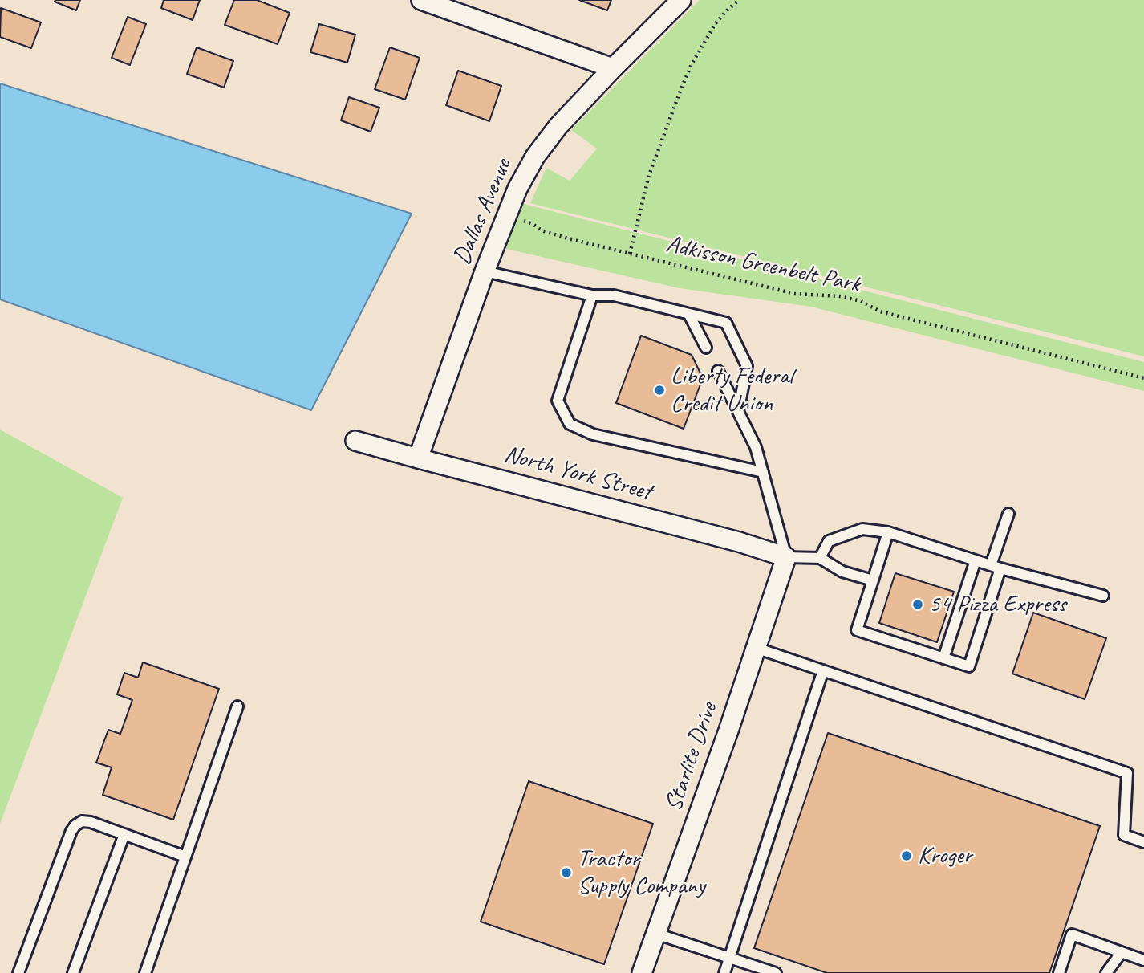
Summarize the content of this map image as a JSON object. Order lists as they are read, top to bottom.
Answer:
{
  "streets": {
    "street": ["Dallas Avenue", "North York Street", "Starlite Drive"],
    "path": ["Adkisson Greenbelt Park"]
  },
  "crossings": [
    ["Dallas Avenue", "Adkisson Greenbelt Park"],
    ["Dallas Avenue", "North York Street"],
    ["North York Street", "Starlite Drive"]
  ],
  "places": [
    "Liberty Federal Credit Union",
    "54 Pizza Express",
    "Kroger",
    "Tractor Supply Company"
  ]
}
